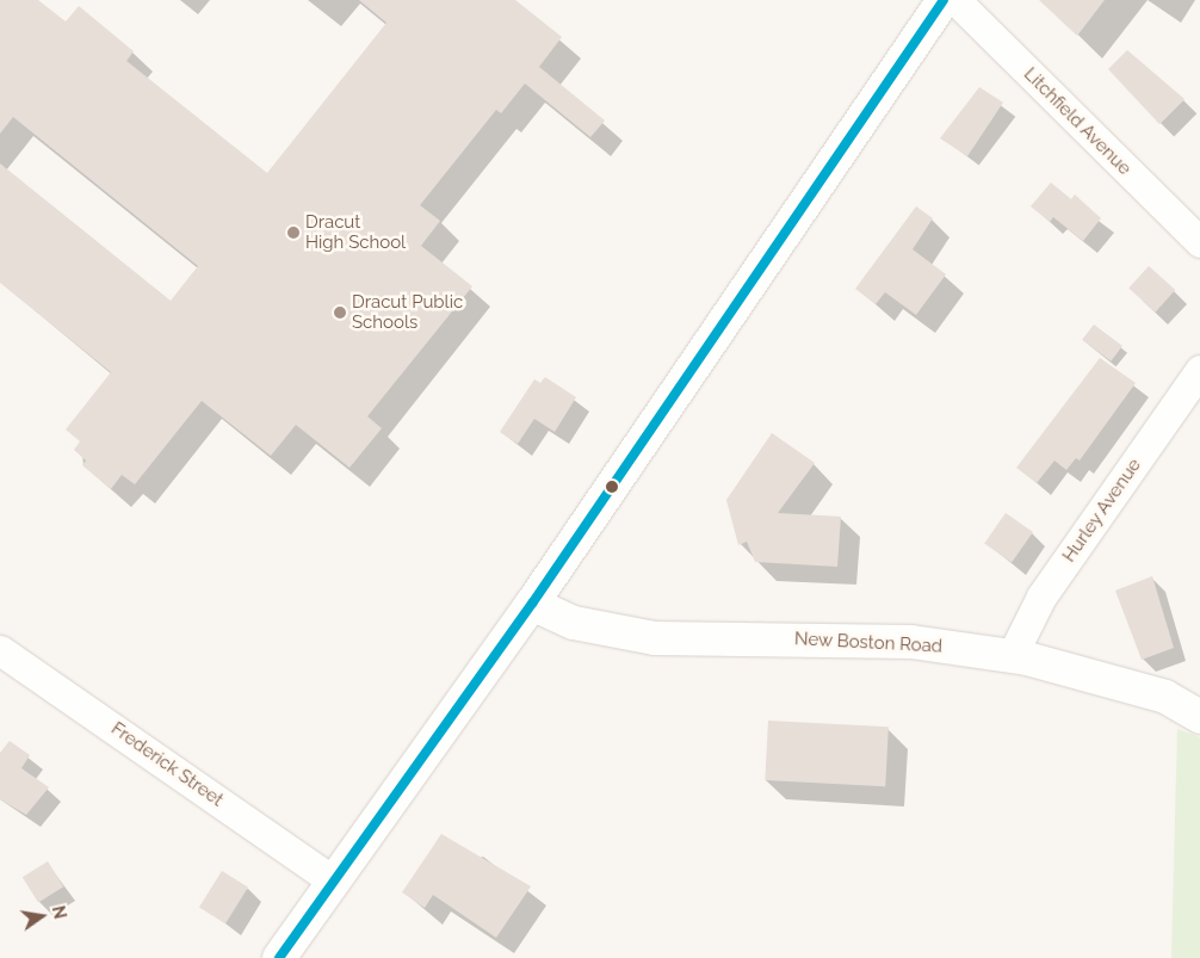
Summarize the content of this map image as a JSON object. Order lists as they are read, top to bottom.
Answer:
{
  "streets": {
    "main road": ["New Boston Road"],
    "street": ["Litchfield Avenue", "Hurley Avenue", "Frederick Street"]
  },
  "crossings": [
    ["Hurley Avenue", "New Boston Road"]
  ],
  "places": ["Dracut High School", "Dracut Public Schools"],
  "north": "right"
}
